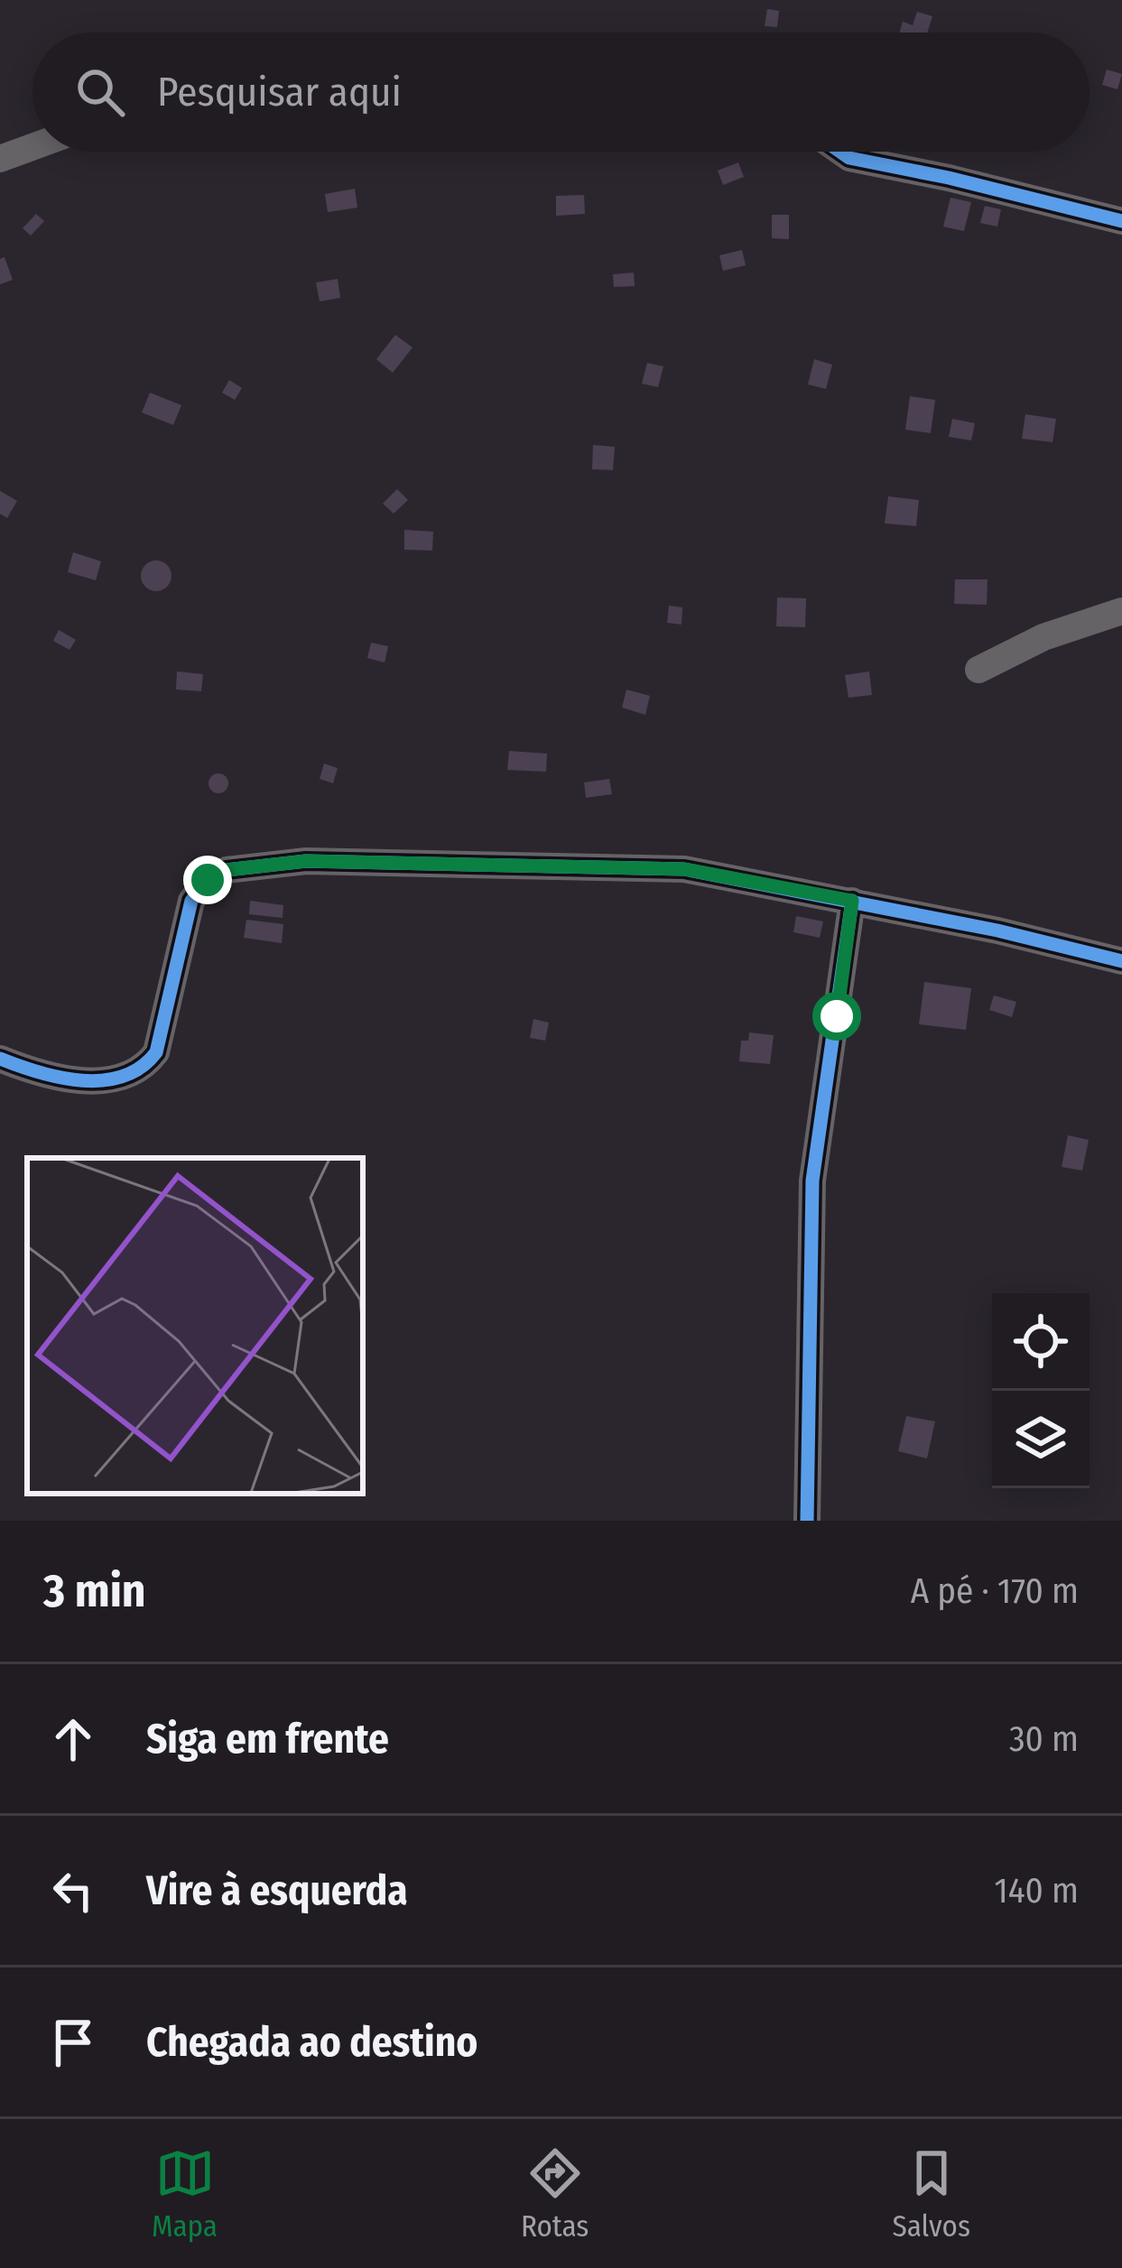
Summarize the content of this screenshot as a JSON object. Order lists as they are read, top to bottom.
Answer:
{
  "page": {
    "search": "Pesquisar aqui",
    "heading": ["3 min", "A pé · 170 m"],
    "list": [
      ["Siga em frente", "30 m"],
      ["Vire à esquerda", "140 m"],
      "Chegada ao destino"
    ],
    "nav": ["Mapa", "Rotas", "Salvos"]
  }
}
